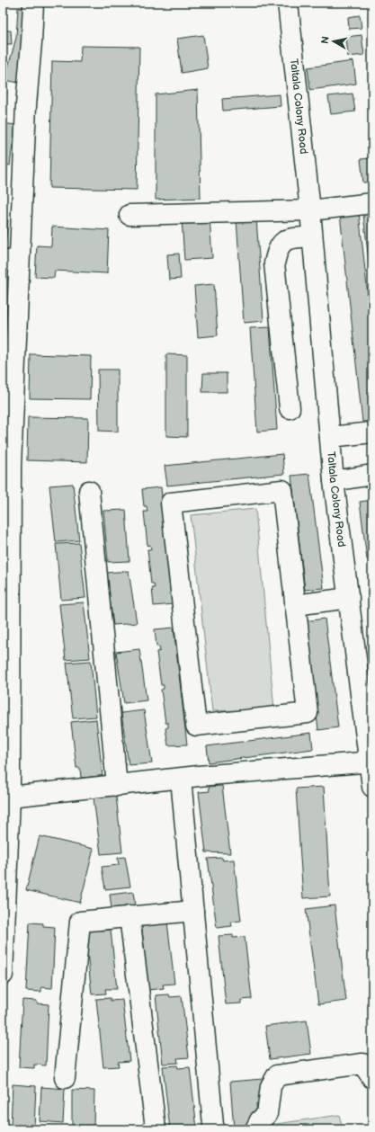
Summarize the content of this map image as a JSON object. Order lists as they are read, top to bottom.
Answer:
{
  "streets": {
    "street": ["Taltala Colony Road"]
  },
  "north": "left"
}
